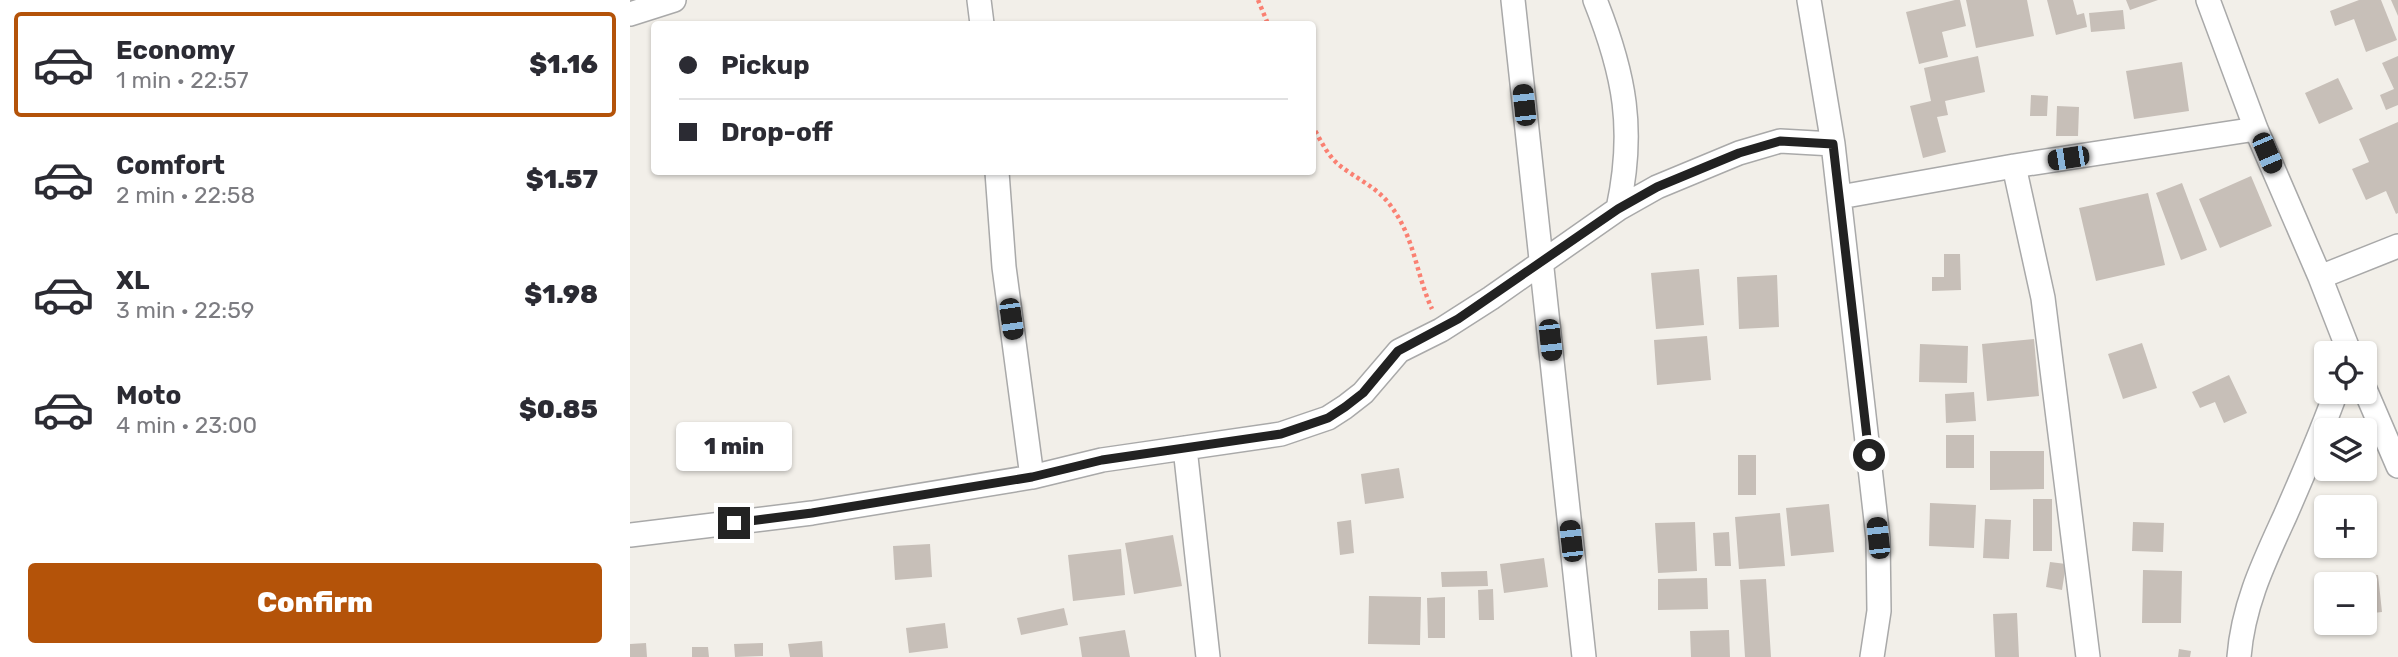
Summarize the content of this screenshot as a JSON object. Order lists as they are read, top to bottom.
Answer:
{
  "page": {
    "list": [
      {
        "name": "Economy",
        "note": "1 min · 22:57",
        "value": "$1.16"
      },
      {
        "name": "Comfort",
        "note": "2 min · 22:58",
        "value": "$1.57"
      },
      {
        "name": "XL",
        "note": "3 min · 22:59",
        "value": "$1.98"
      },
      {
        "name": "Moto",
        "note": "4 min · 23:00",
        "value": "$0.85"
      }
    ],
    "banner": ["Pickup", "Drop-off"],
    "map_buttons": ["+", "−"],
    "bubble": "1 min",
    "buttons": "Confirm"
  }
}
